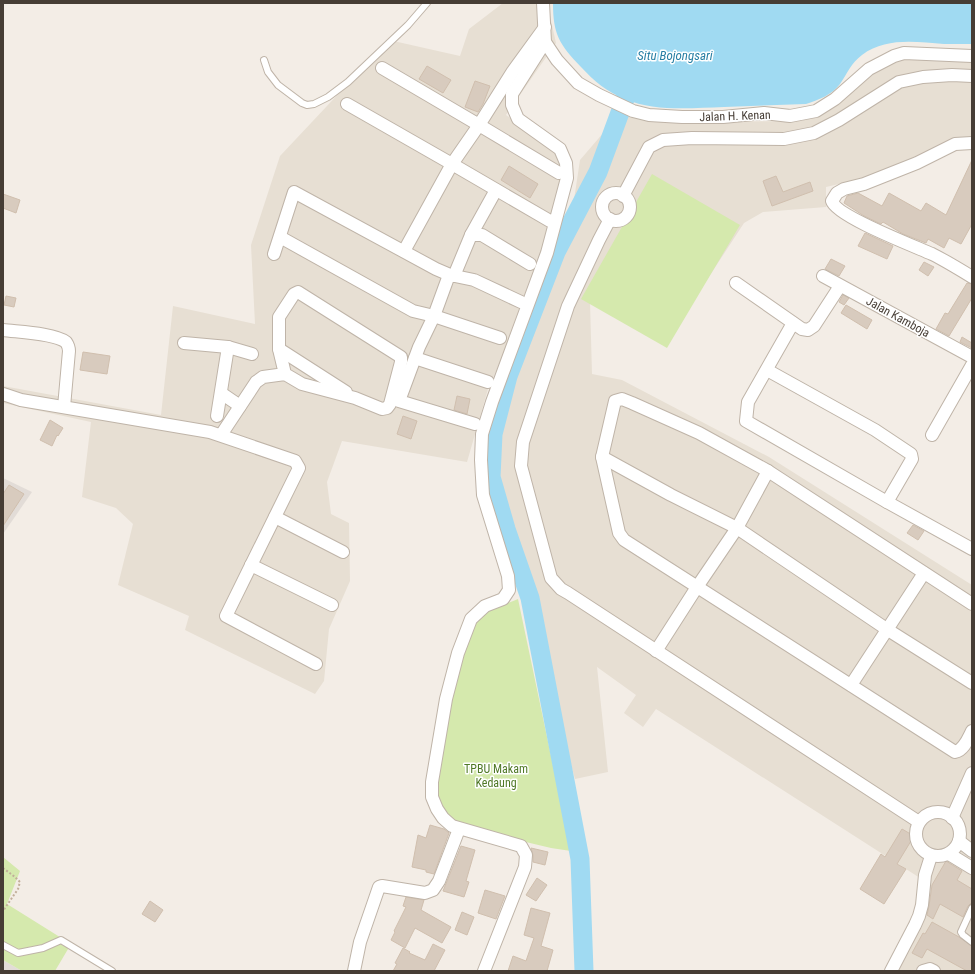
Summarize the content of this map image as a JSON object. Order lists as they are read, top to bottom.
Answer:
{
  "streets": {
    "street": ["Jalan H. Kenan", "Jalan Kamboja"]
  },
  "water": ["Situ Bojongsari"],
  "parks": ["TPBU Makam Kedaung"]
}
